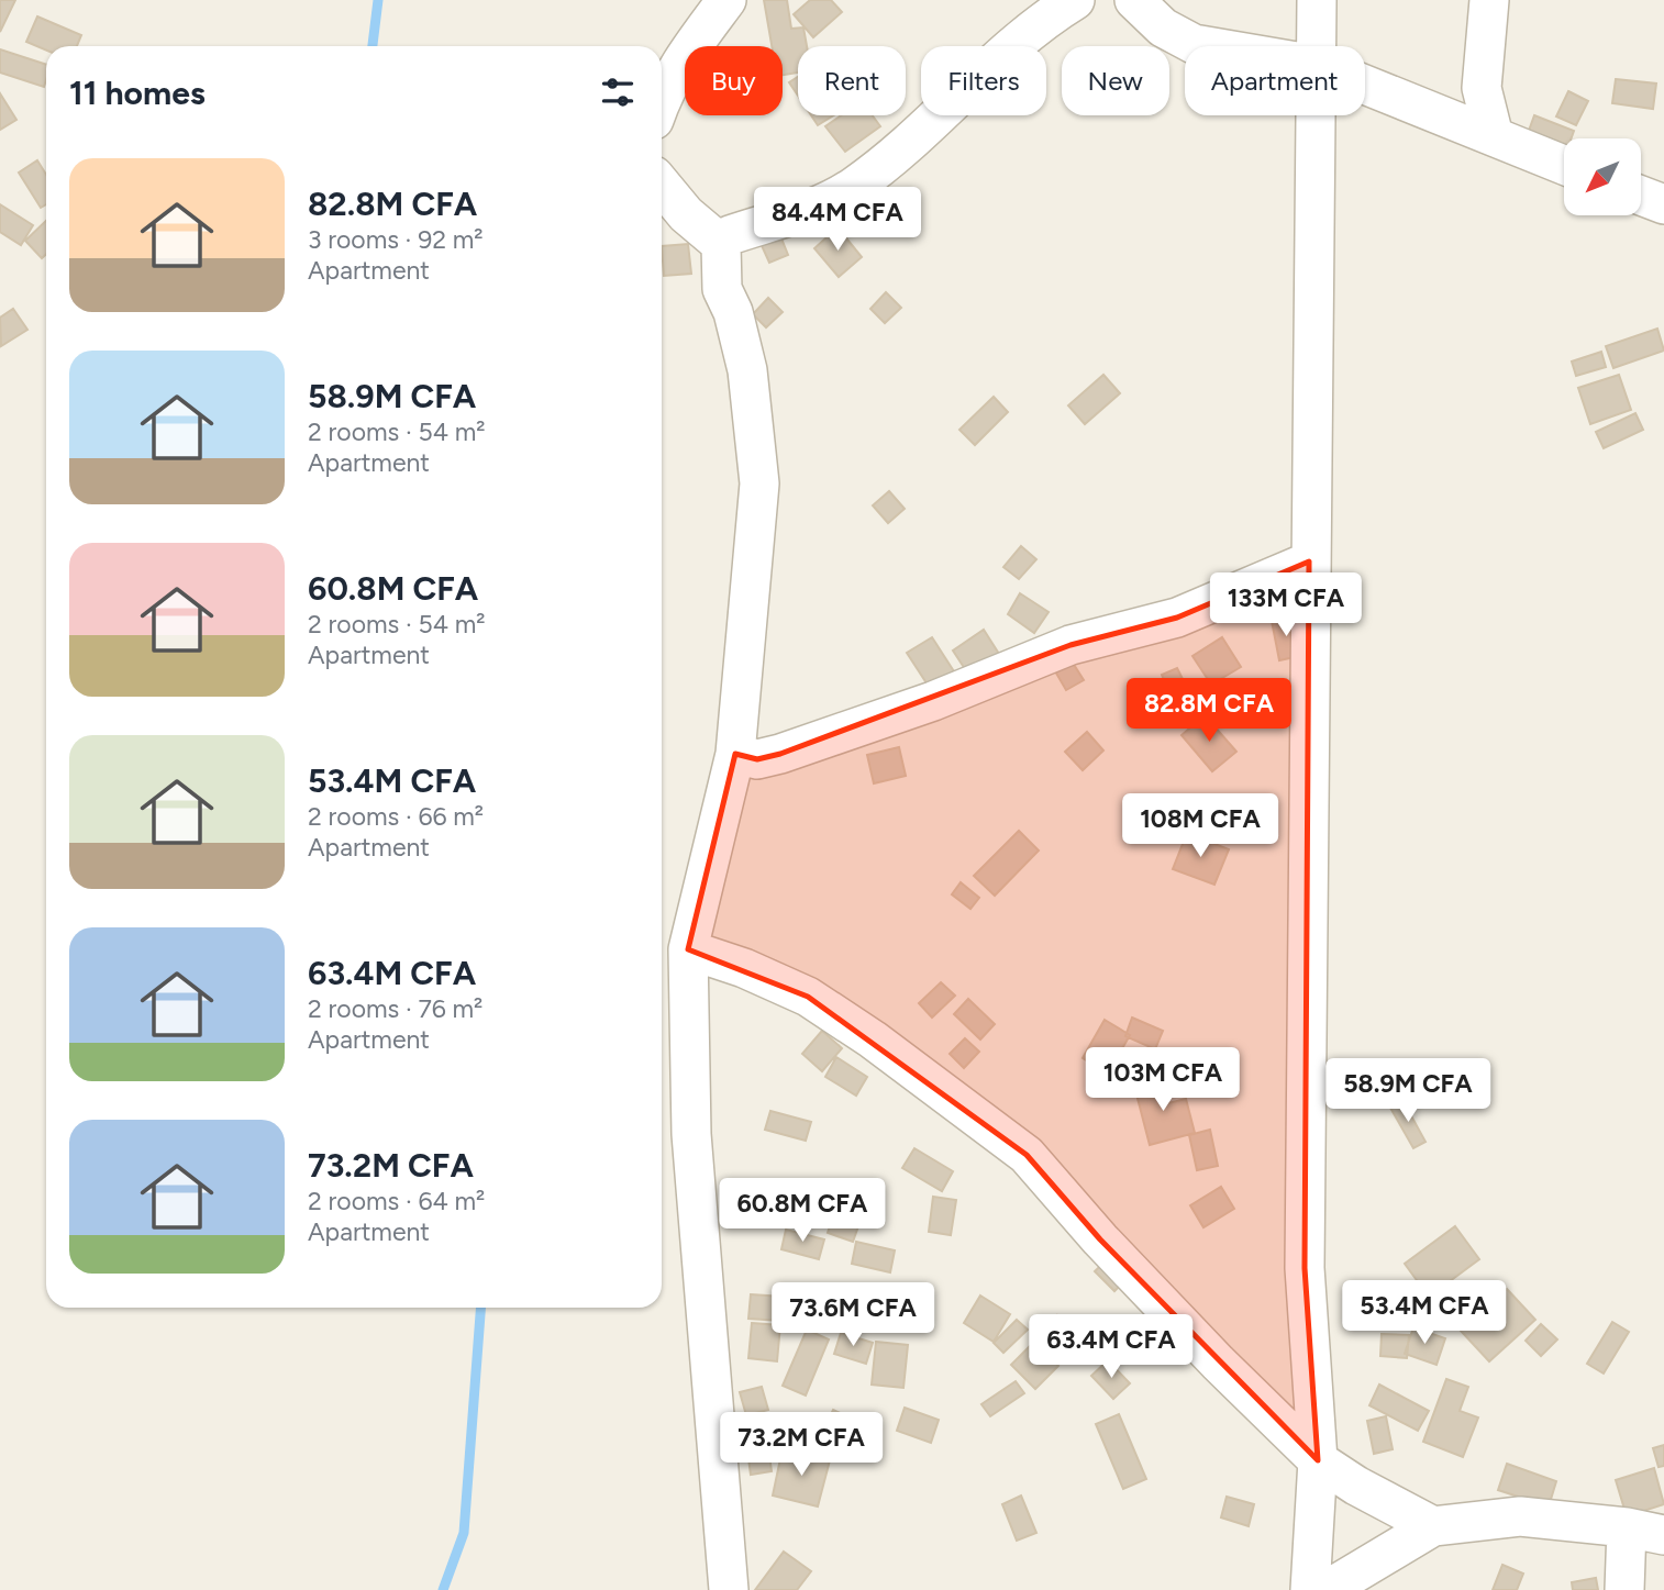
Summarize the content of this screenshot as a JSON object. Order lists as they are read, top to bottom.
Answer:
{
  "north": "bottom left",
  "page": {
    "chip": [
      "Buy",
      "Rent",
      "Filters",
      "New",
      "Apartment"
    ],
    "heading": "11 homes",
    "list": [
      {
        "name": "82.8M CFA",
        "note": "3 rooms · 92 m² · Apartment"
      },
      {
        "name": "58.9M CFA",
        "note": "2 rooms · 54 m² · Apartment"
      },
      {
        "name": "60.8M CFA",
        "note": "2 rooms · 54 m² · Apartment"
      },
      {
        "name": "53.4M CFA",
        "note": "2 rooms · 66 m² · Apartment"
      },
      {
        "name": "63.4M CFA",
        "note": "2 rooms · 76 m² · Apartment"
      },
      {
        "name": "73.2M CFA",
        "note": "2 rooms · 64 m² · Apartment"
      }
    ],
    "price": [
      "84.4M CFA",
      "133M CFA",
      "82.8M CFA",
      "108M CFA",
      "103M CFA",
      "58.9M CFA",
      "60.8M CFA",
      "53.4M CFA",
      "73.6M CFA",
      "63.4M CFA",
      "73.2M CFA"
    ]
  }
}
